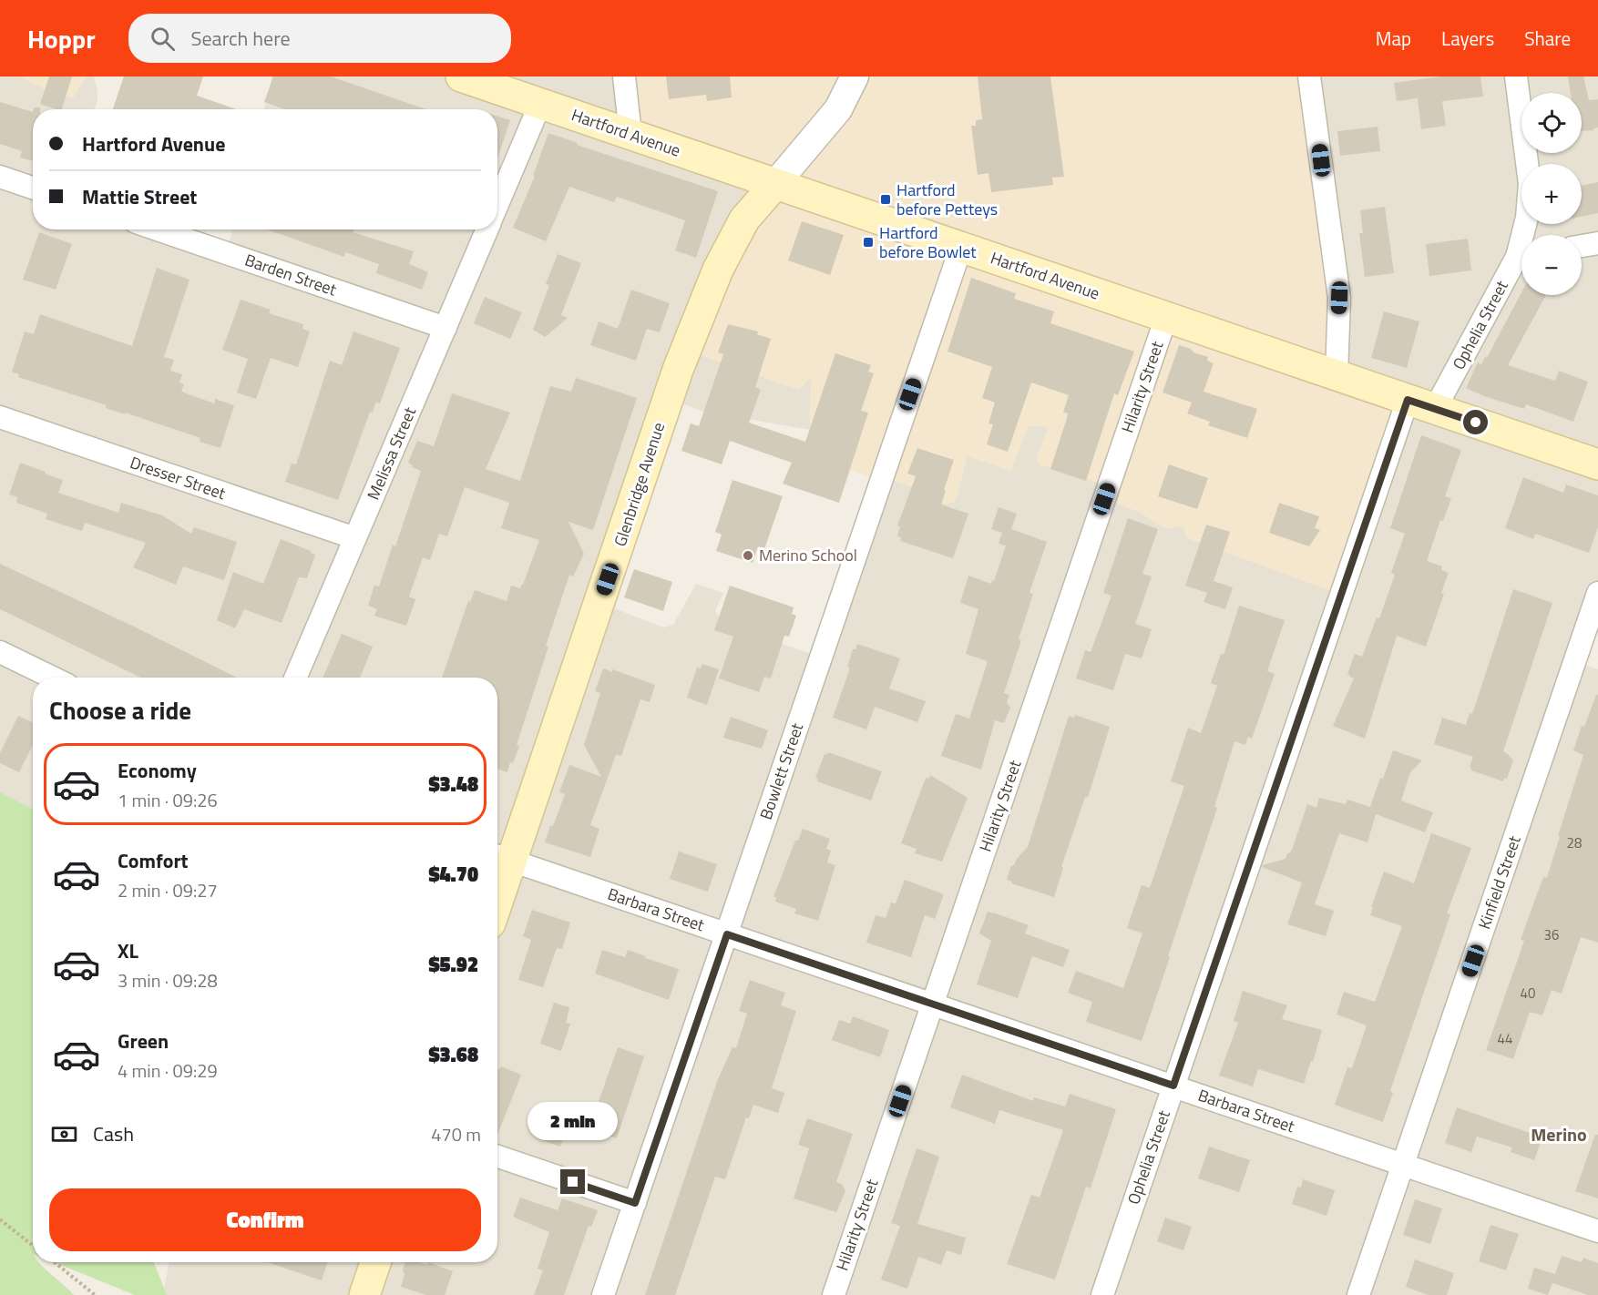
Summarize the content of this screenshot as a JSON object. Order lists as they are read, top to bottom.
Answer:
{
  "streets": {
    "main road": ["Hartford Avenue", "Glenbridge Avenue"],
    "street": [
      "Barden Street",
      "Ophelia Street",
      "Hilarity Street",
      "Melissa Street",
      "Dresser Street",
      "Bowlett Street",
      "Kinfield Street",
      "Barbara Street"
    ]
  },
  "crossings": [
    ["Hartford Avenue", "Ophelia Street"],
    ["Hartford Avenue", "Hilarity Street"],
    ["Hartford Avenue", "Melissa Street"],
    ["Hartford Avenue", "Glenbridge Avenue"],
    ["Hartford Avenue", "Bowlett Street"],
    ["Barden Street", "Melissa Street"],
    ["Ophelia Street", "Barbara Street"],
    ["Hilarity Street", "Barbara Street"],
    ["Melissa Street", "Dresser Street"],
    ["Glenbridge Avenue", "Barbara Street"],
    ["Bowlett Street", "Barbara Street"],
    ["Kinfield Street", "Barbara Street"]
  ],
  "districts": ["Merino"],
  "places": {
    "transit": ["Hartford before Petteys", "Hartford before Bowlet"],
    "other": ["Merino School"]
  },
  "house_numbers": [
    "28",
    "36",
    "40",
    "44"
  ],
  "page": {
    "header": "Hoppr",
    "search": "Search here",
    "nav": ["Map", "Layers", "Share"],
    "map_buttons": ["+", "−"],
    "banner": ["Hartford Avenue", "Mattie Street"],
    "heading": "Choose a ride",
    "list": [
      {
        "name": "Economy",
        "note": "1 min · 09:26",
        "value": "$3.48"
      },
      {
        "name": "Comfort",
        "note": "2 min · 09:27",
        "value": "$4.70"
      },
      {
        "name": "XL",
        "note": "3 min · 09:28",
        "value": "$5.92"
      },
      {
        "name": "Green",
        "note": "4 min · 09:29",
        "value": "$3.68"
      }
    ],
    "bubble": "2 min",
    "pay": ["Cash", "470 m"],
    "buttons": "Confirm"
  }
}
